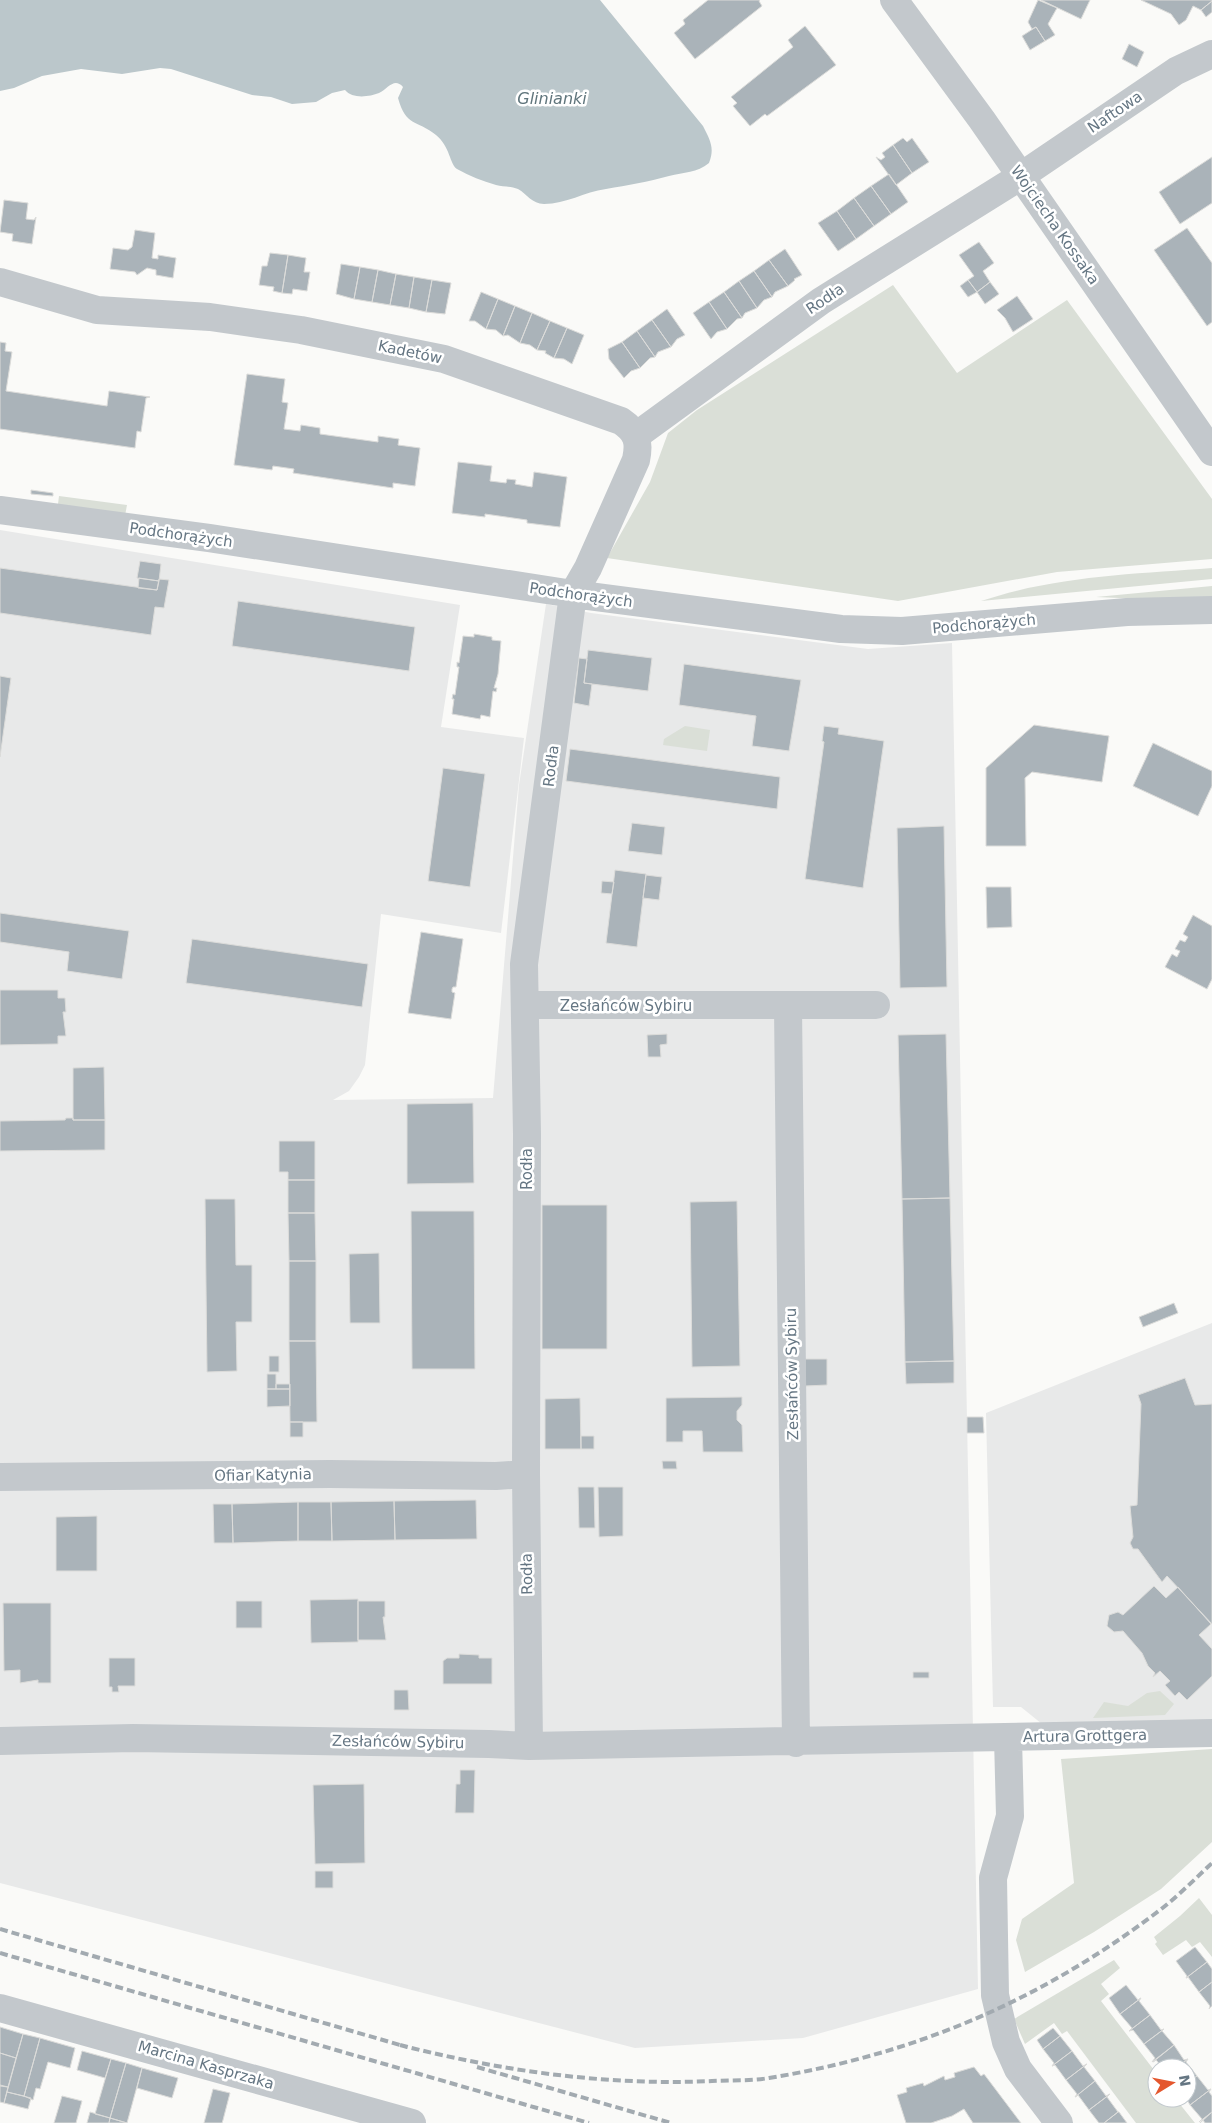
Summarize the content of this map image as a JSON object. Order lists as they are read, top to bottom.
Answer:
{
  "streets": {
    "street": [
      "Naftowa",
      "Wojciecha Kossaka",
      "Rodła",
      "Kadetów",
      "Podchorążych",
      "Zesłańców Sybiru",
      "Ofiar Katynia",
      "Artura Grottgera",
      "Marcina Kasprzaka"
    ]
  },
  "crossings": [
    ["Naftowa", "Wojciecha Kossaka"],
    ["Naftowa", "Rodła"],
    ["Wojciecha Kossaka", "Rodła"],
    ["Rodła", "Kadetów"],
    ["Rodła", "Podchorążych"],
    ["Rodła", "Zesłańców Sybiru"],
    ["Rodła", "Ofiar Katynia"],
    ["Zesłańców Sybiru", "Artura Grottgera"]
  ],
  "water": ["Glinianki"],
  "north": "right"
}
